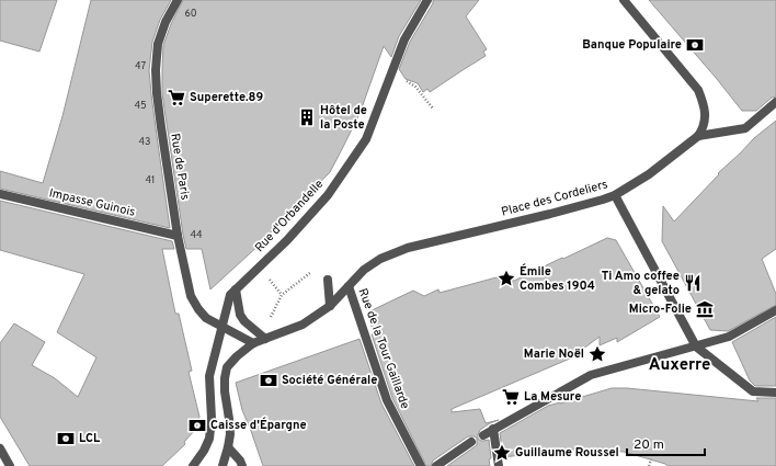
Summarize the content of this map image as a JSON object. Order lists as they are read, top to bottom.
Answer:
{
  "streets": {
    "street": [
      "Rue de Paris",
      "Place des Cordeliers",
      "Impasse Guinois",
      "Rue d'Orbandelle",
      "Rue de la Tour Gaillarde"
    ]
  },
  "crossings": [
    ["Rue de Paris", "Place des Cordeliers"],
    ["Rue de Paris", "Impasse Guinois"],
    ["Rue de Paris", "Rue d'Orbandelle"],
    ["Place des Cordeliers", "Rue de la Tour Gaillarde"]
  ],
  "districts": ["Auxerre"],
  "places": {
    "bank": [
      "Banque Populaire",
      "Société Générale",
      "Caisse d'Épargne",
      "LCL"
    ],
    "supermarket": ["Superette.89", "La Mesure"],
    "building": ["Hôtel de la Poste"],
    "place": ["Émile Combes 1904", "Marie Noël", "Guillaume Roussel"],
    "restaurant": ["Ti Amo coffee & gelato"],
    "museum": ["Micro-Folie"]
  },
  "house_numbers": [
    "60",
    "47",
    "45",
    "43",
    "41",
    "44"
  ],
  "scale_bar": "20 m"
}
